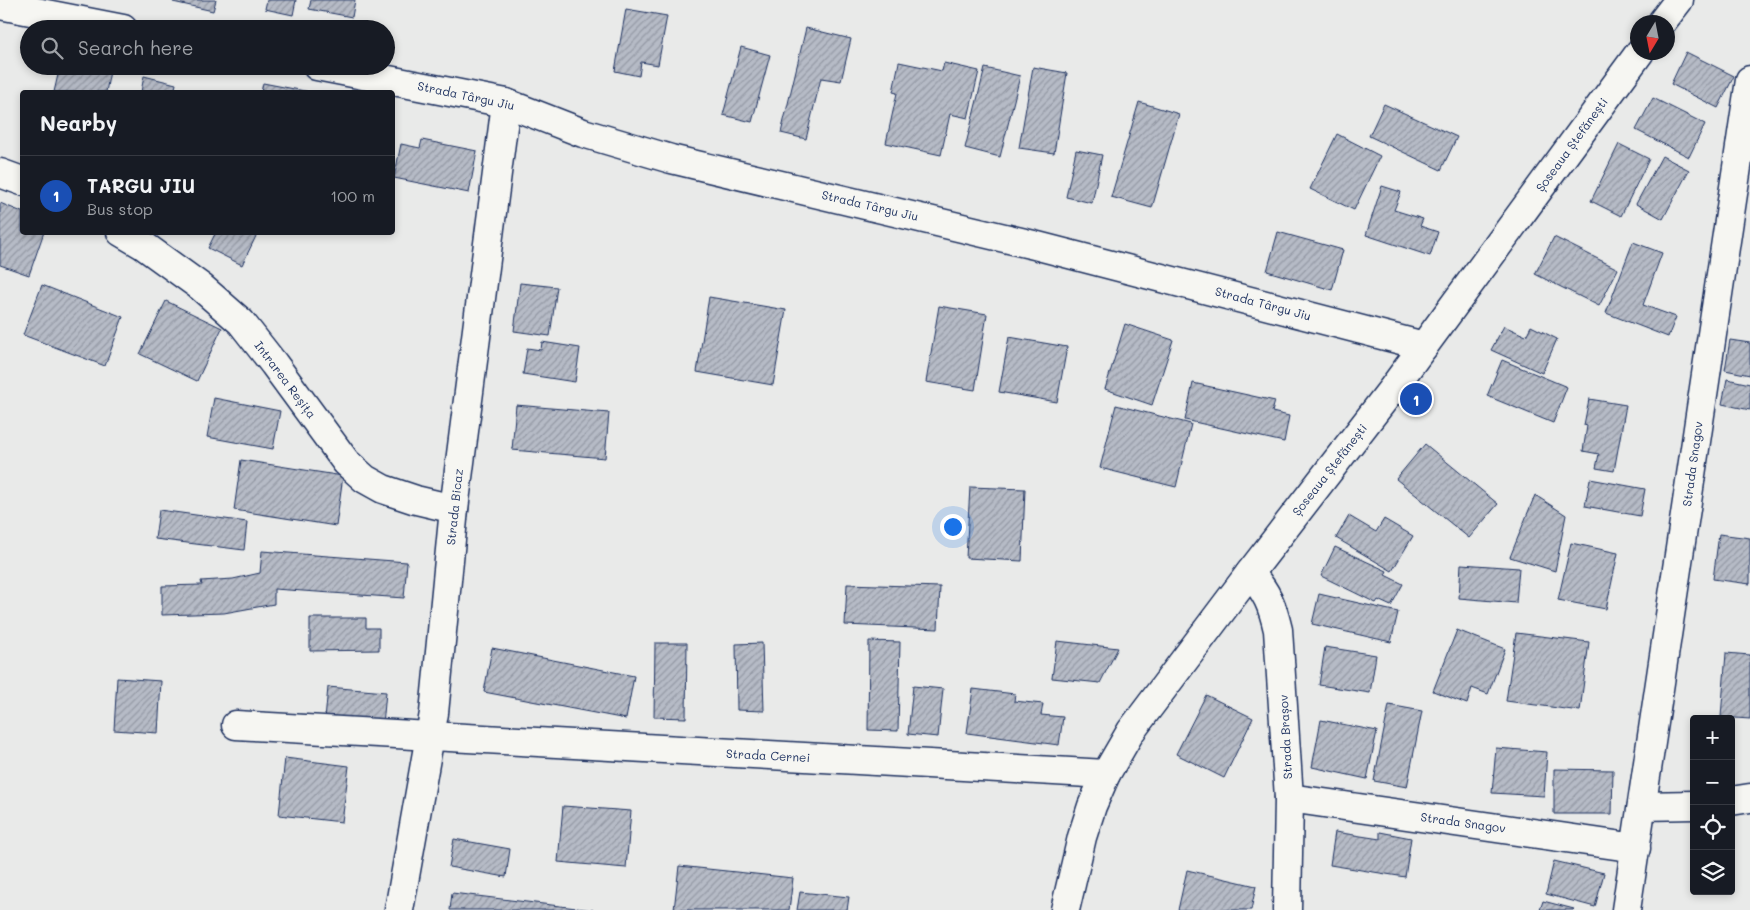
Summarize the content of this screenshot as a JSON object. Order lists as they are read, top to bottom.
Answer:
{
  "streets": {
    "street": [
      "Strada Târgu Jiu",
      "Șoseaua Ștefănești",
      "Intrarea Reșița",
      "Strada Snagov",
      "Strada Bicaz",
      "Strada Brașov",
      "Strada Cernei"
    ]
  },
  "crossings": [
    ["Strada Târgu Jiu", "Șoseaua Ștefănești"],
    ["Strada Târgu Jiu", "Strada Bicaz"],
    ["Șoseaua Ștefănești", "Strada Brașov"],
    ["Șoseaua Ștefănești", "Strada Cernei"],
    ["Intrarea Reșița", "Strada Bicaz"],
    ["Strada Snagov", "Strada Brașov"],
    ["Strada Bicaz", "Strada Cernei"]
  ],
  "north": "bottom",
  "page": {
    "search": "Search here",
    "heading": "Nearby",
    "list": [
      {
        "mark": "1",
        "name": "TARGU JIU",
        "note": "Bus stop",
        "value": "100 m"
      }
    ],
    "pins": "1",
    "map_buttons": ["+", "−"]
  }
}
